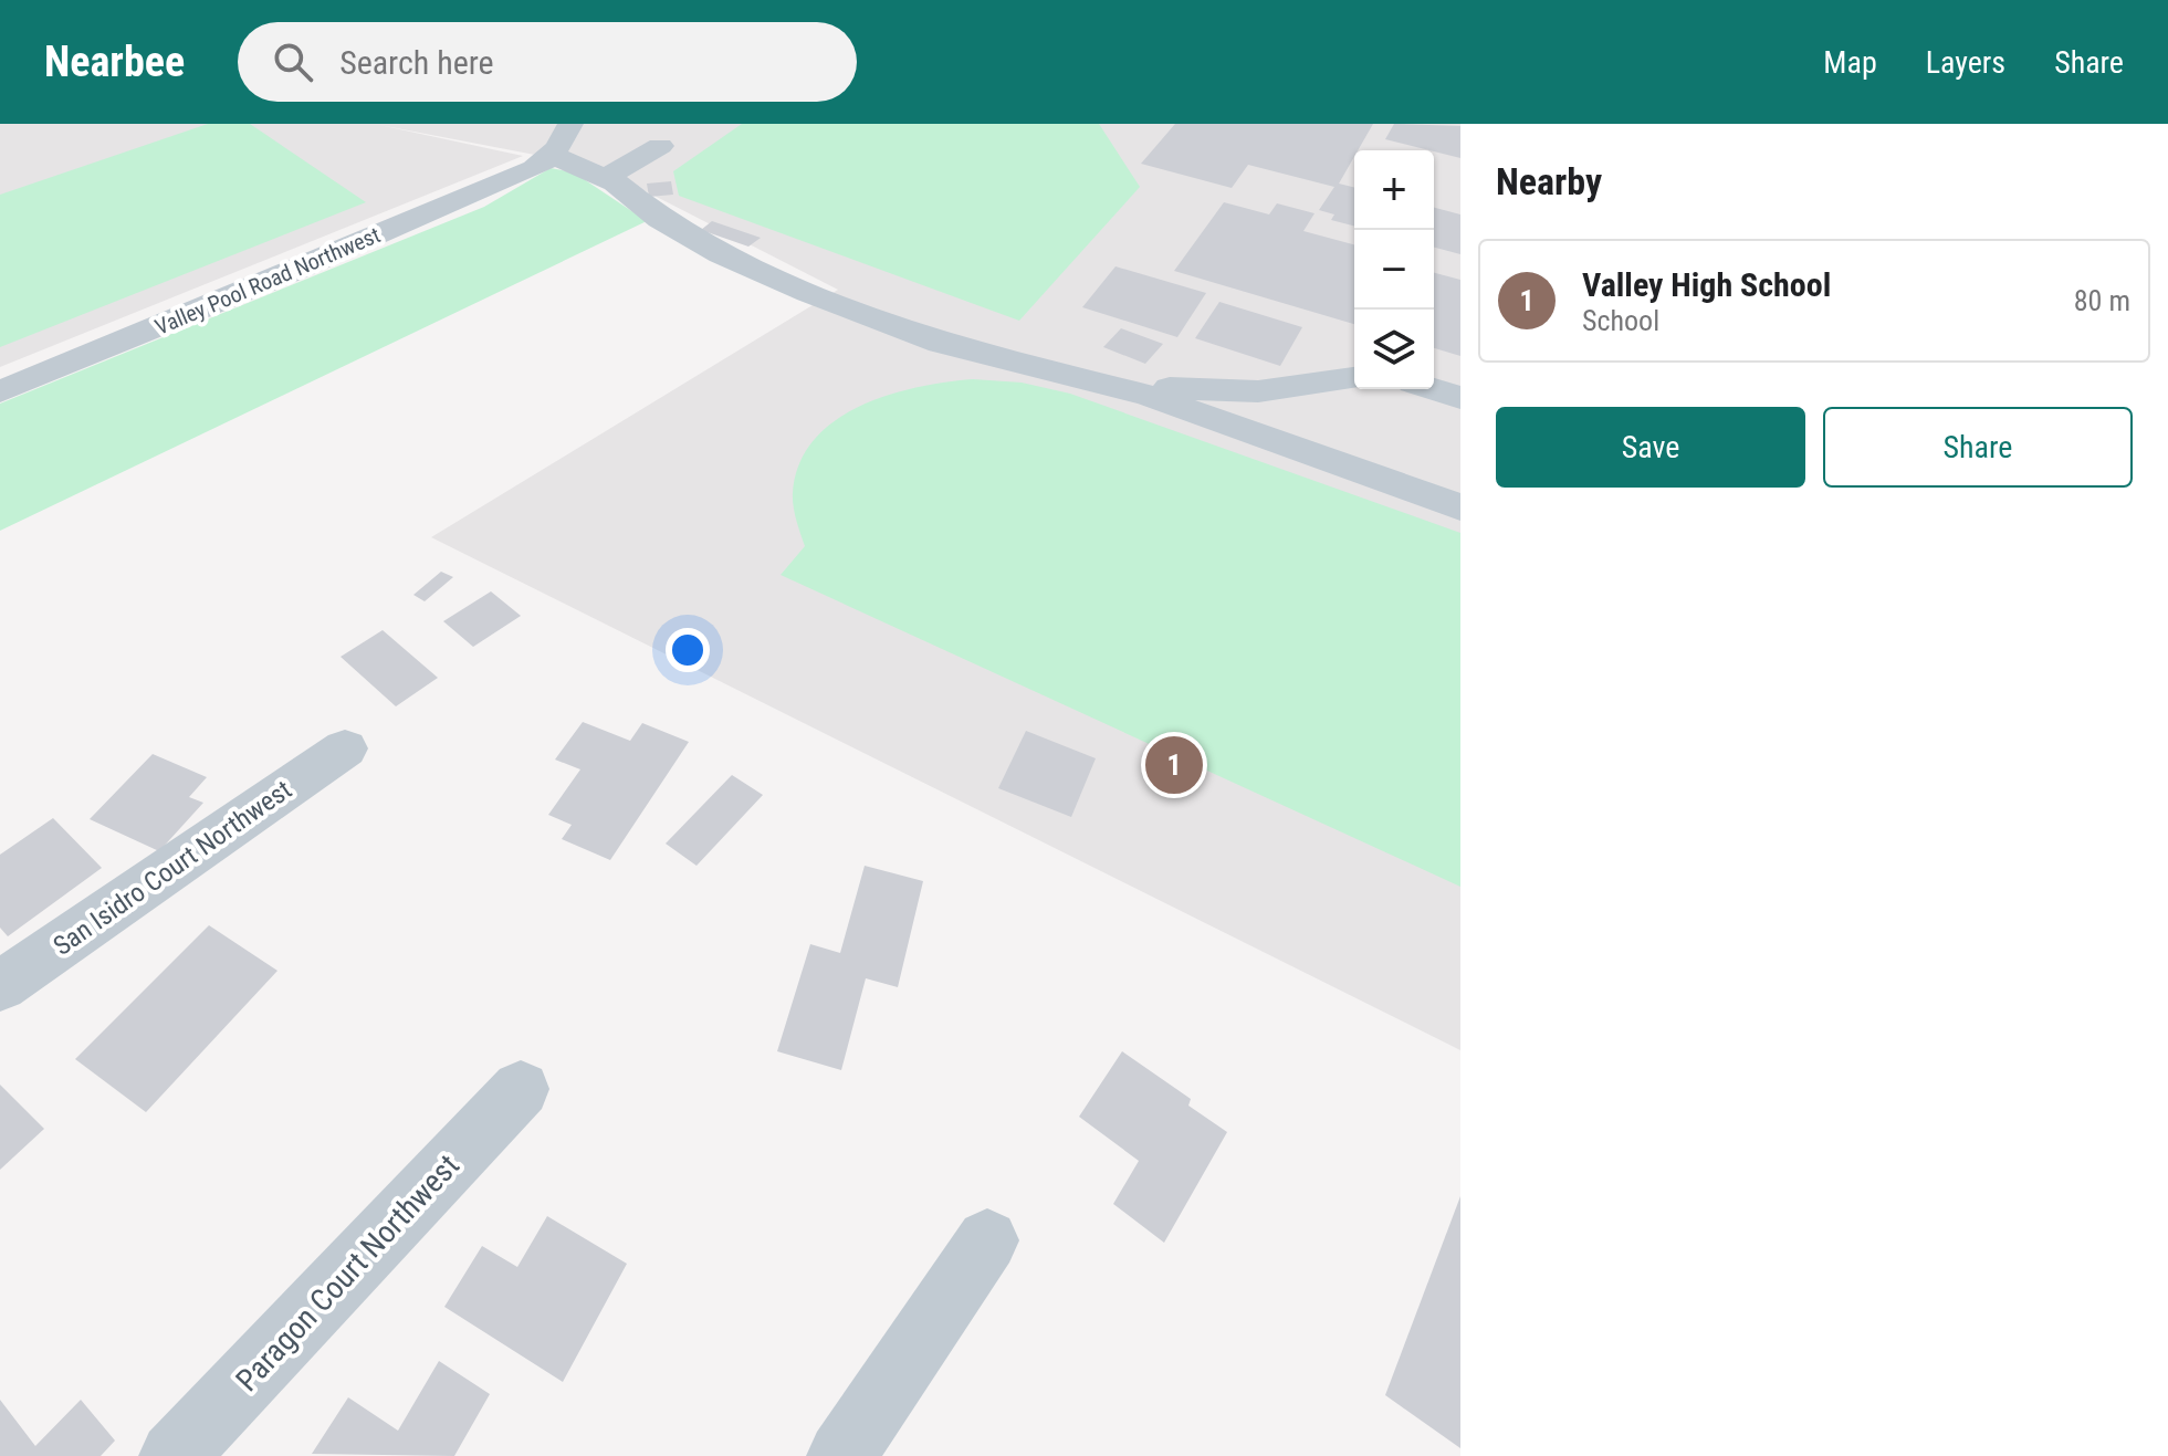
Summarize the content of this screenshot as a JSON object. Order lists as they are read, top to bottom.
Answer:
{
  "streets": {
    "street": ["Valley Pool Road Northwest", "San Isidro Court Northwest", "Paragon Court Northwest"]
  },
  "page": {
    "header": "Nearbee",
    "search": "Search here",
    "nav": ["Map", "Layers", "Share"],
    "heading": "Nearby",
    "map_buttons": ["+", "−"],
    "list": [
      {
        "mark": "1",
        "name": "Valley High School",
        "note": "School",
        "value": "80 m"
      }
    ],
    "buttons": ["Save", "Share"],
    "pins": "1"
  }
}
